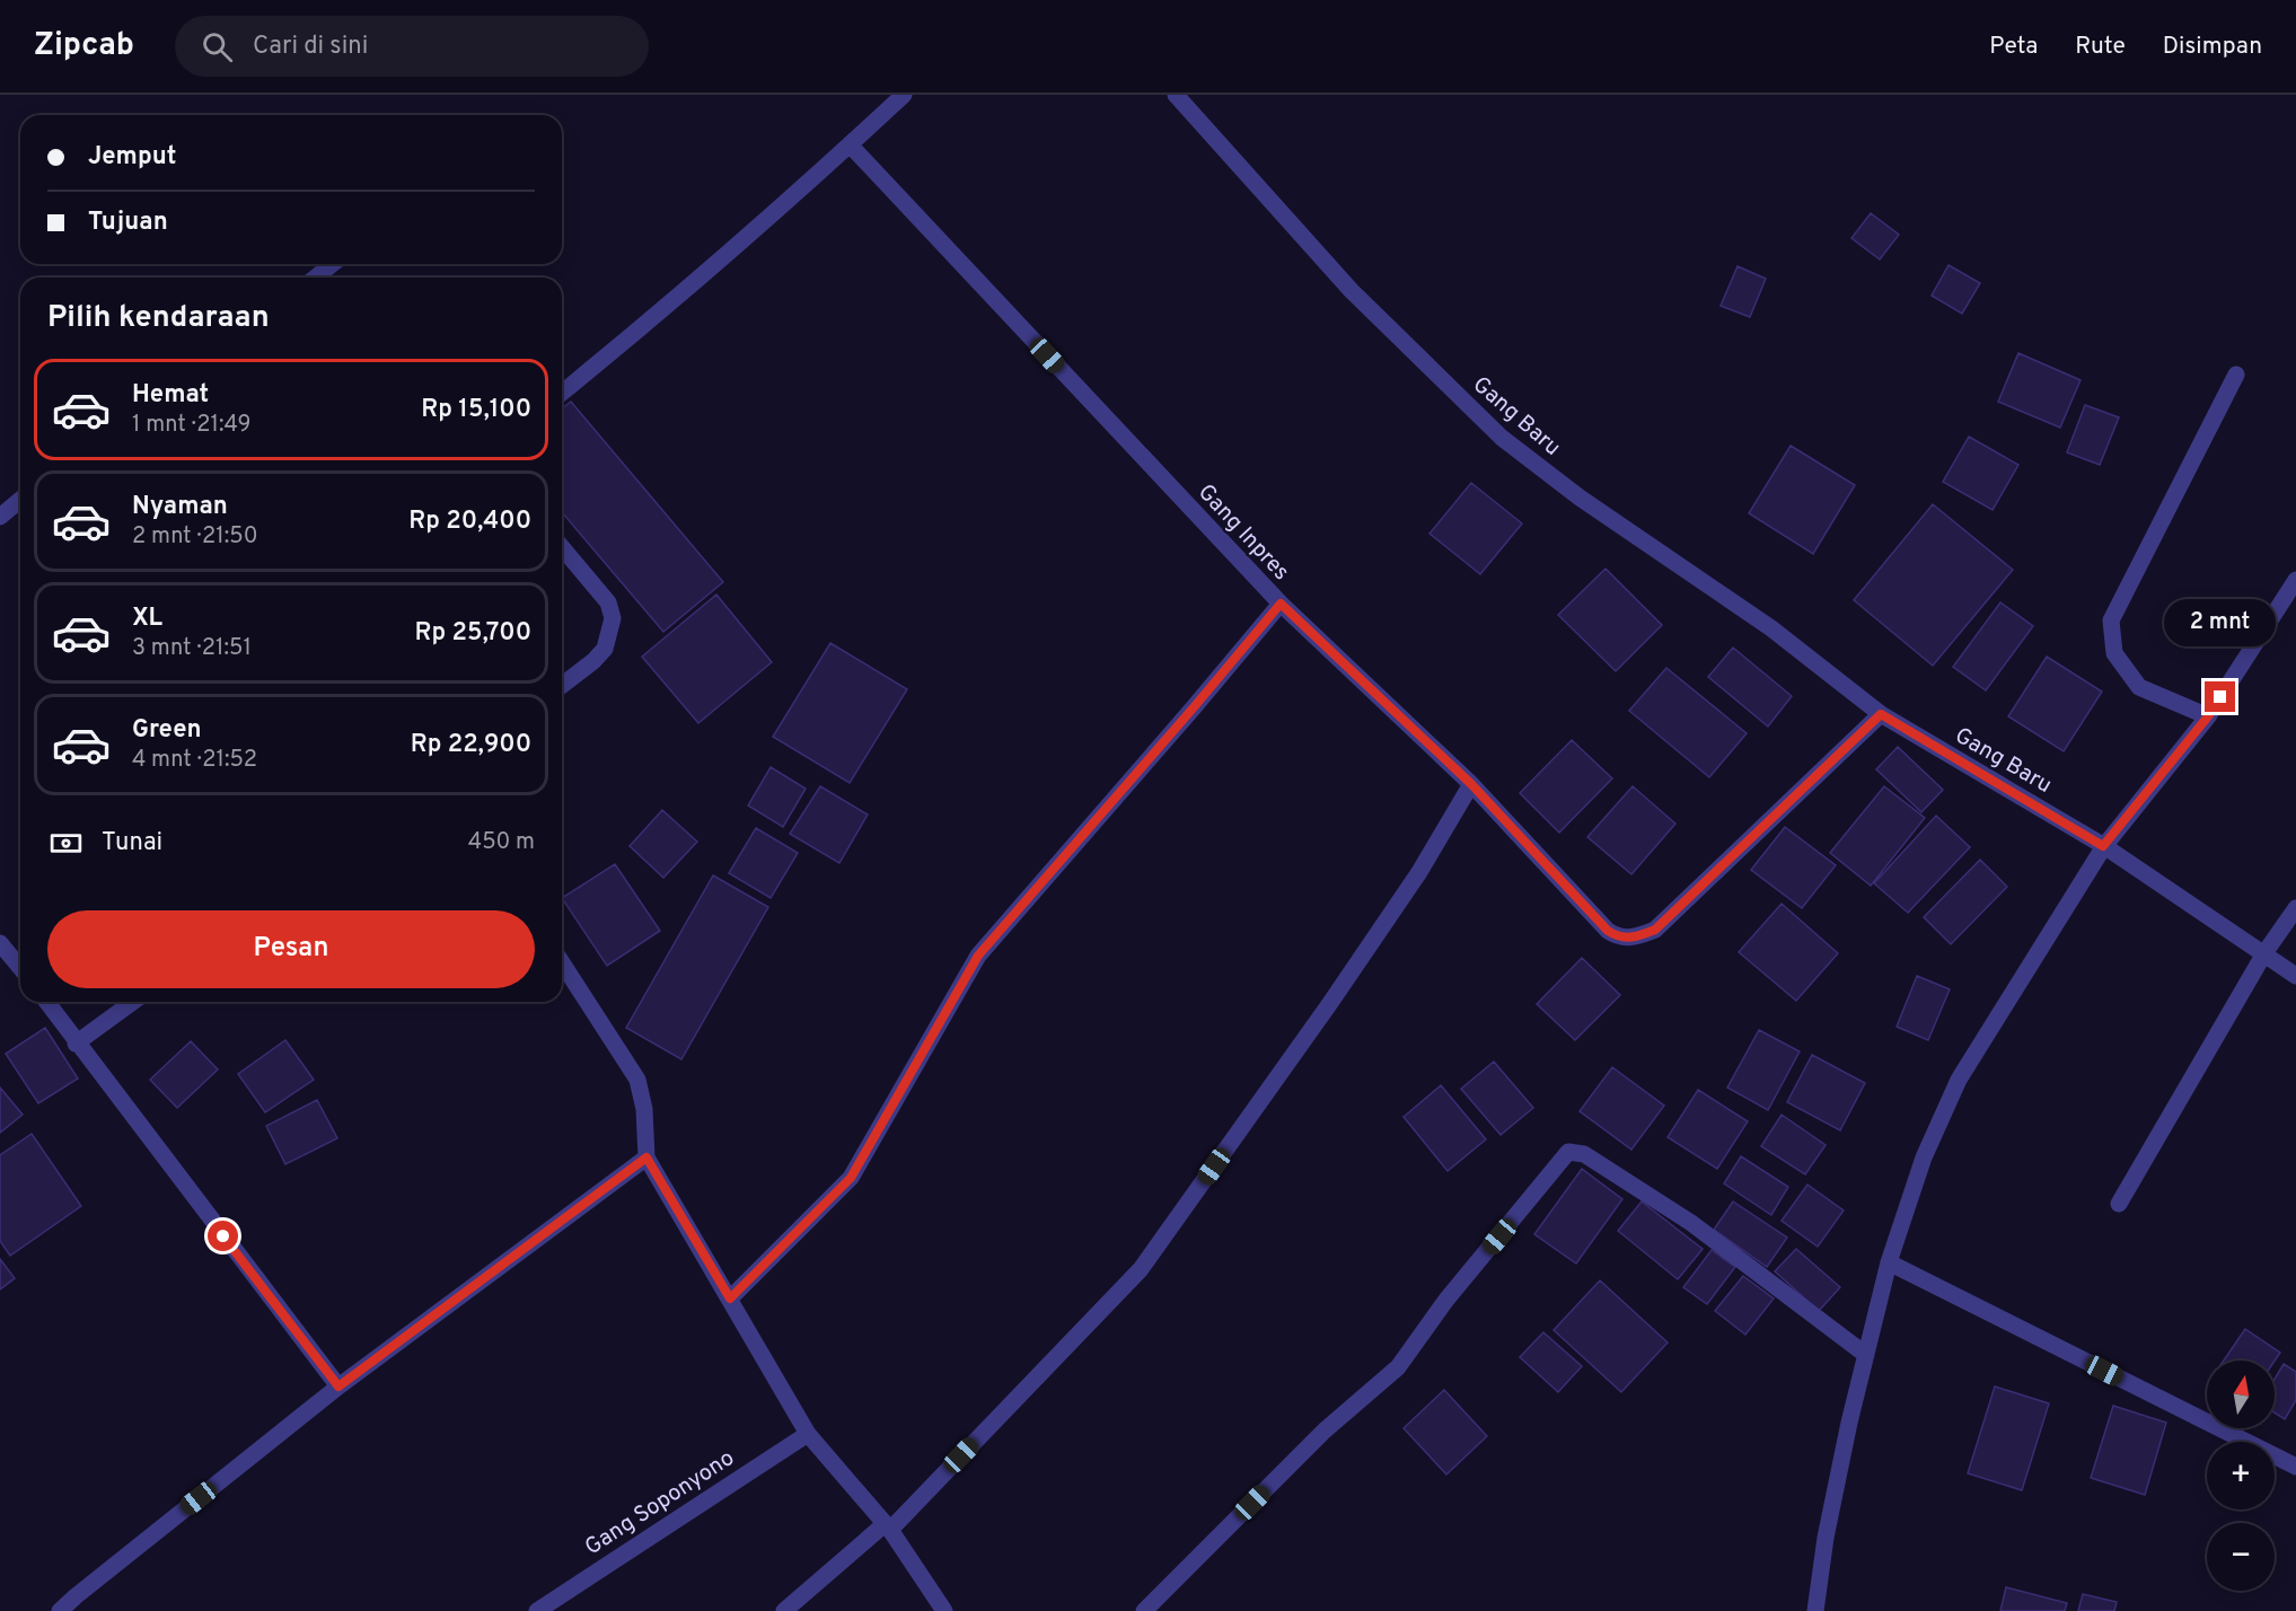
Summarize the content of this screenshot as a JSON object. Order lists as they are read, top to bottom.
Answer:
{
  "streets": {
    "street": ["Gang Baru", "Gang Inpres", "Gang Soponyono"]
  },
  "crossings": [
    ["Gang Baru", "Gang Inpres"]
  ],
  "north": "top",
  "page": {
    "header": "Zipcab",
    "search": "Cari di sini",
    "nav": ["Peta", "Rute", "Disimpan"],
    "banner": ["Jemput", "Tujuan"],
    "heading": "Pilih kendaraan",
    "list": [
      {
        "name": "Hemat",
        "note": "1 mnt · 21:49",
        "value": "Rp 15,100"
      },
      {
        "name": "Nyaman",
        "note": "2 mnt · 21:50",
        "value": "Rp 20,400"
      },
      {
        "name": "XL",
        "note": "3 mnt · 21:51",
        "value": "Rp 25,700"
      },
      {
        "name": "Green",
        "note": "4 mnt · 21:52",
        "value": "Rp 22,900"
      }
    ],
    "bubble": "2 mnt",
    "pay": ["Tunai", "450 m"],
    "buttons": "Pesan",
    "map_buttons": ["+", "−"]
  }
}
